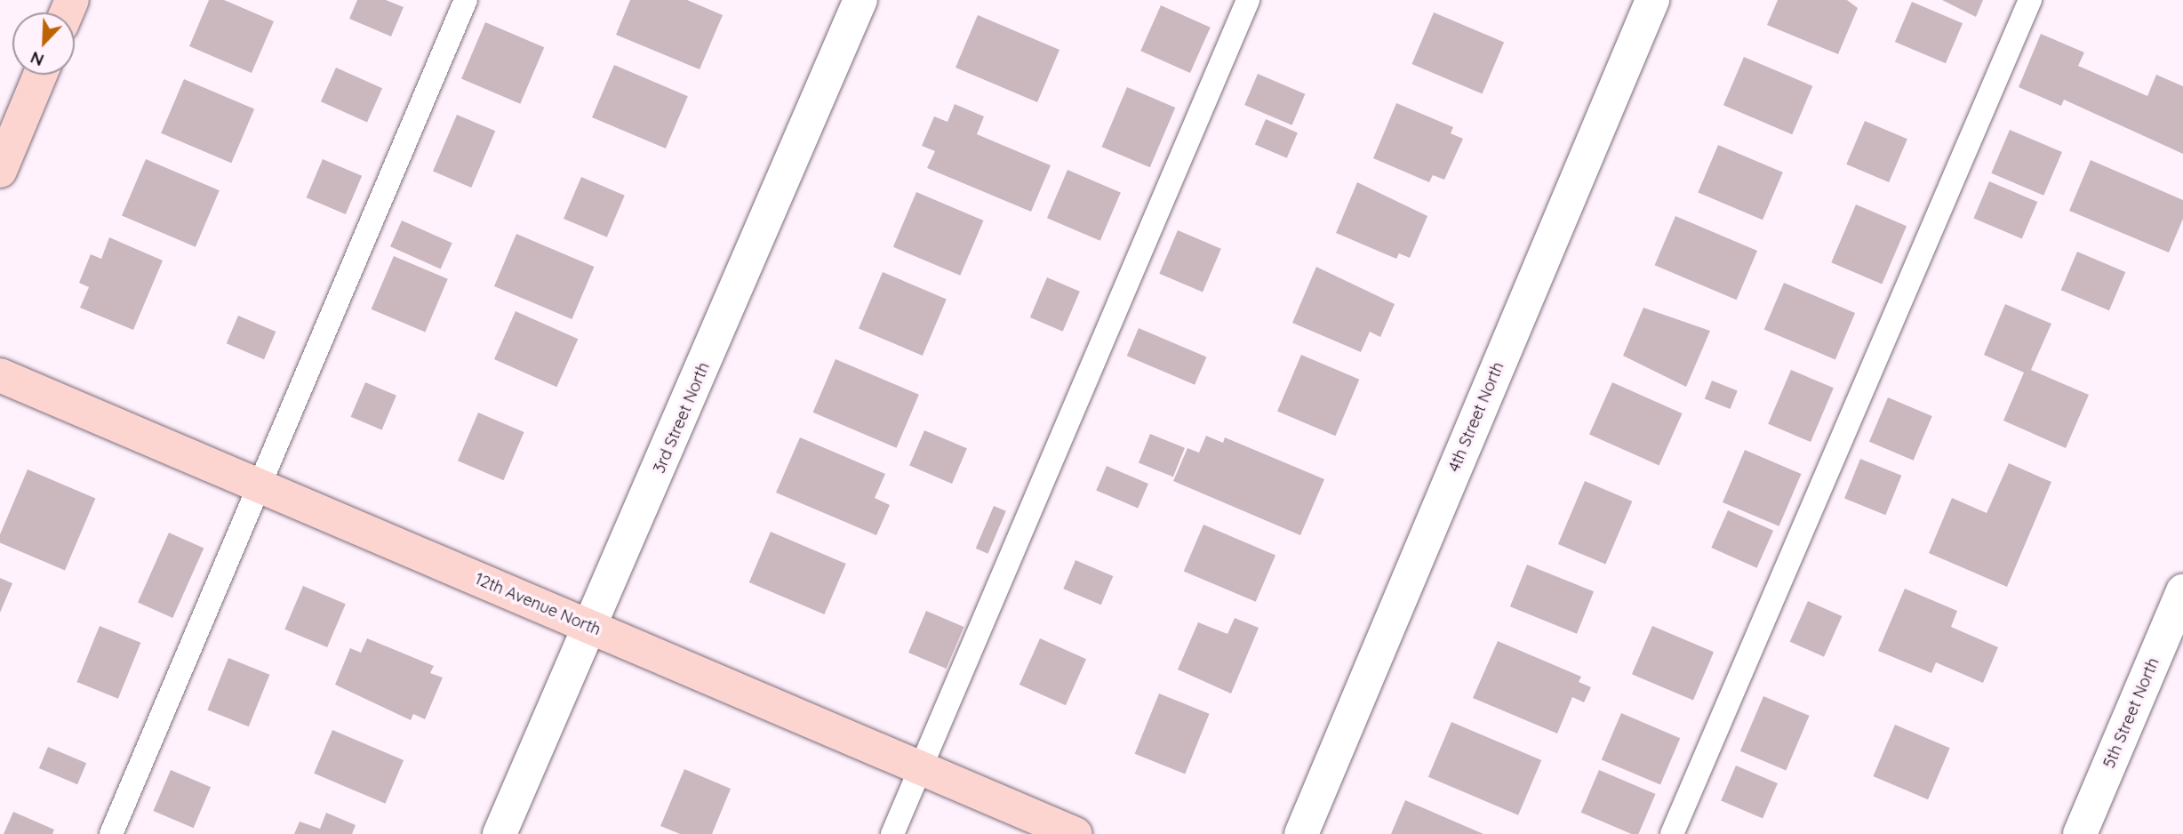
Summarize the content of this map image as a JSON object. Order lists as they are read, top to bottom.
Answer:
{
  "streets": {
    "main road": ["12th Avenue North"],
    "street": ["4th Street North", "3rd Street North", "5th Street North"]
  },
  "crossings": [
    ["3rd Street North", "12th Avenue North"]
  ],
  "north": "bottom left"
}
